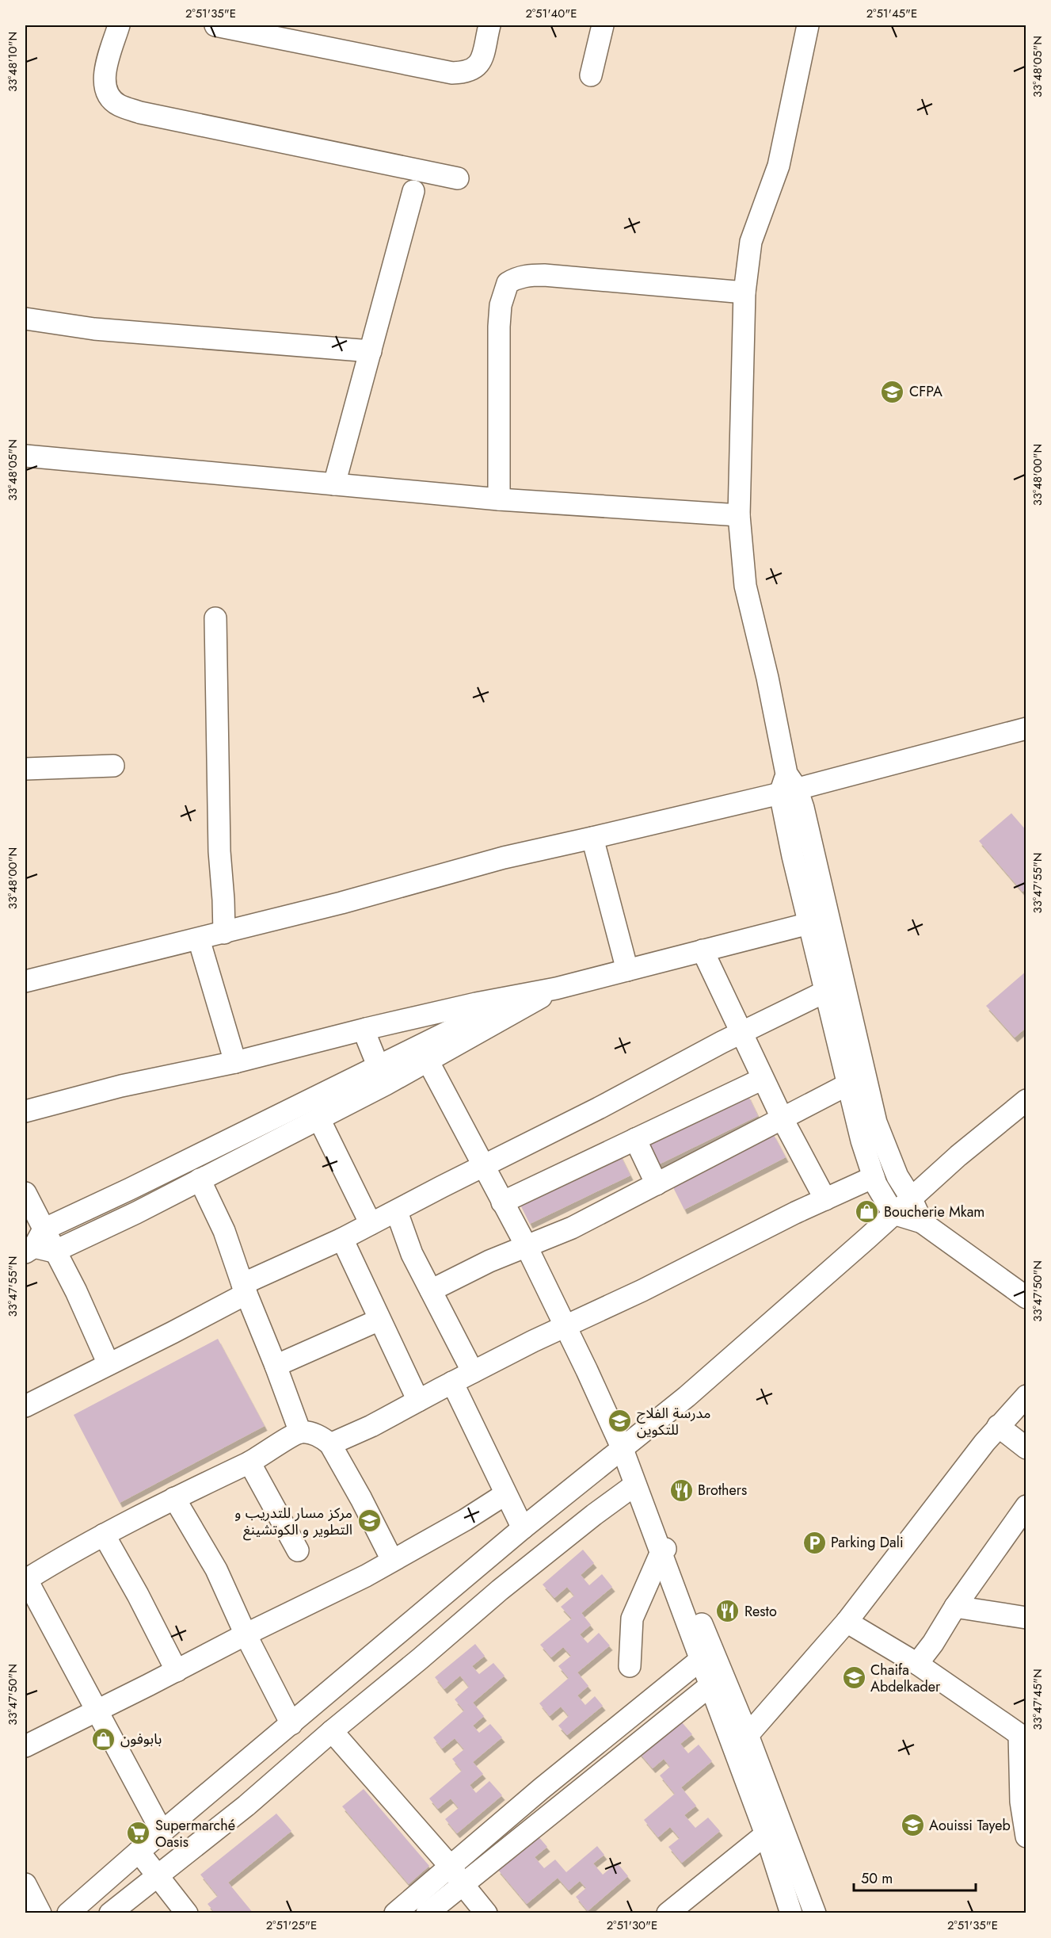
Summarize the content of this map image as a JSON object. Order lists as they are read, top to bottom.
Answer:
{
  "places": {
    "school or university": [
      "CFPA",
      "مدرسة الفلاح للتكوين",
      "مركز مسار للتدريب و التطوير و الكوتشينغ",
      "Chaifa Abdelkader",
      "Aouissi Tayeb"
    ],
    "shop": ["Boucherie Mkam", "بابوفون"],
    "restaurant": ["Brothers", "Resto"],
    "parking": ["Parking Dali"],
    "supermarket": ["Supermarché Oasis"]
  },
  "scale_bar": "50 m",
  "coordinates": [
    "2°51'35\"E",
    "2°51'40\"E",
    "2°51'45\"E",
    "33°48'10\"N",
    "33°48'05\"N",
    "33°48'00\"N",
    "33°47'55\"N",
    "33°47'50\"N",
    "33°47'45\"N",
    "2°51'25\"E",
    "2°51'30\"E"
  ]
}
